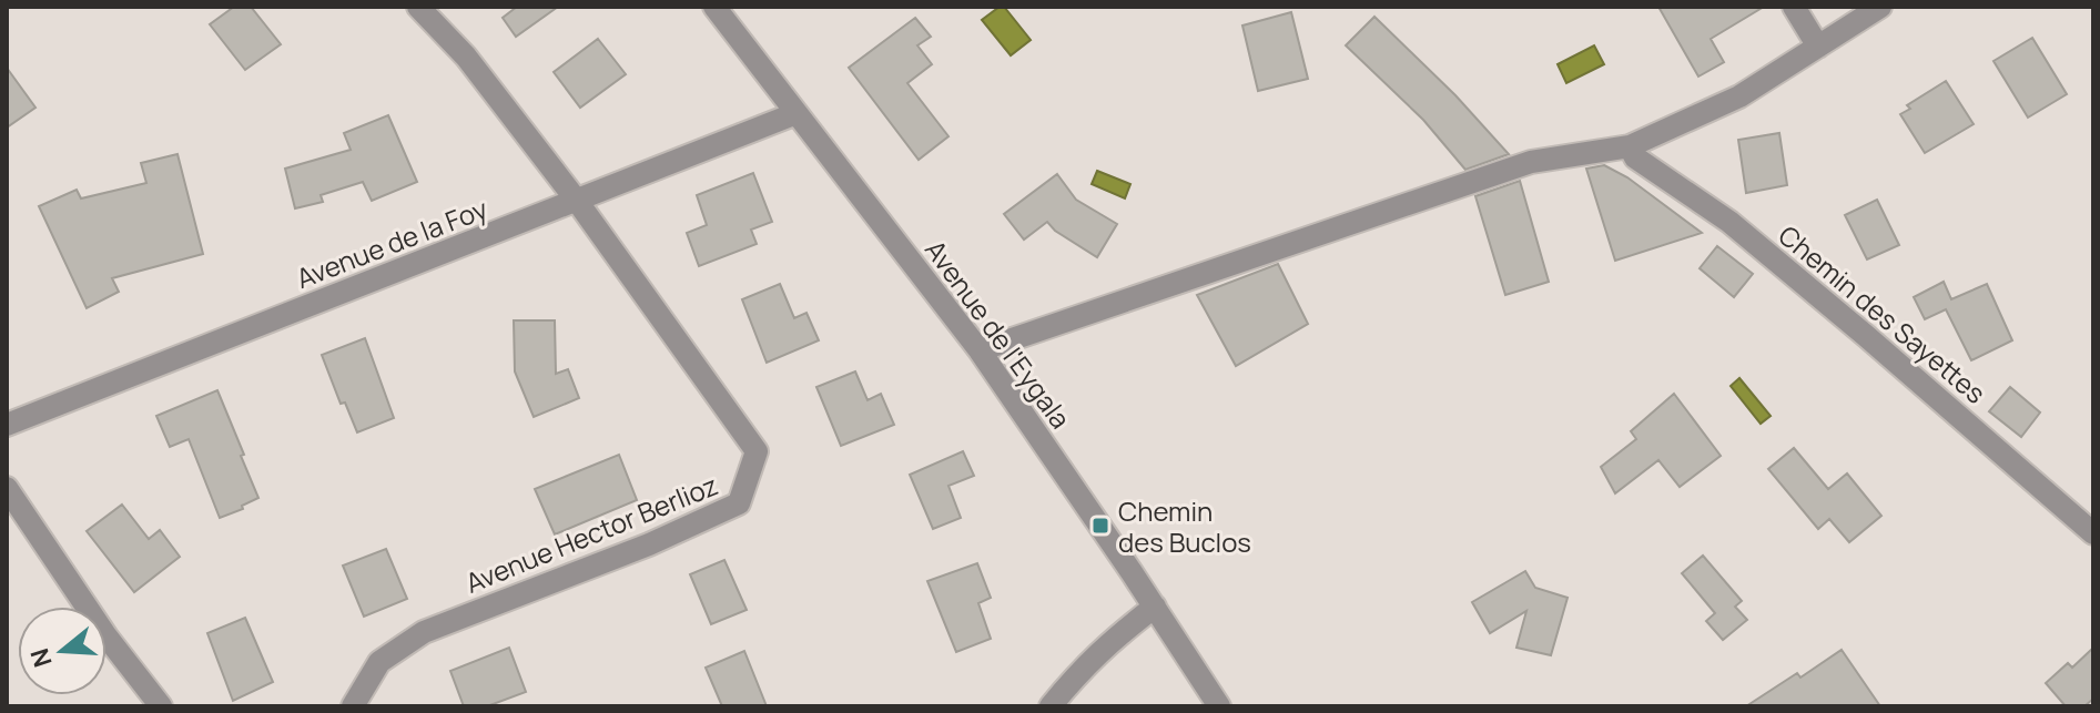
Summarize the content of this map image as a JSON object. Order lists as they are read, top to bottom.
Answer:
{
  "streets": {
    "street": [
      "Avenue de la Foy",
      "Chemin des Sayettes",
      "Avenue de l'Eygala",
      "Avenue Hector Berlioz"
    ]
  },
  "crossings": [
    ["Avenue de la Foy", "Avenue de l'Eygala"],
    ["Avenue de la Foy", "Avenue Hector Berlioz"]
  ],
  "places": {
    "transit": ["Chemin des Buclos"]
  },
  "north": "left"
}
